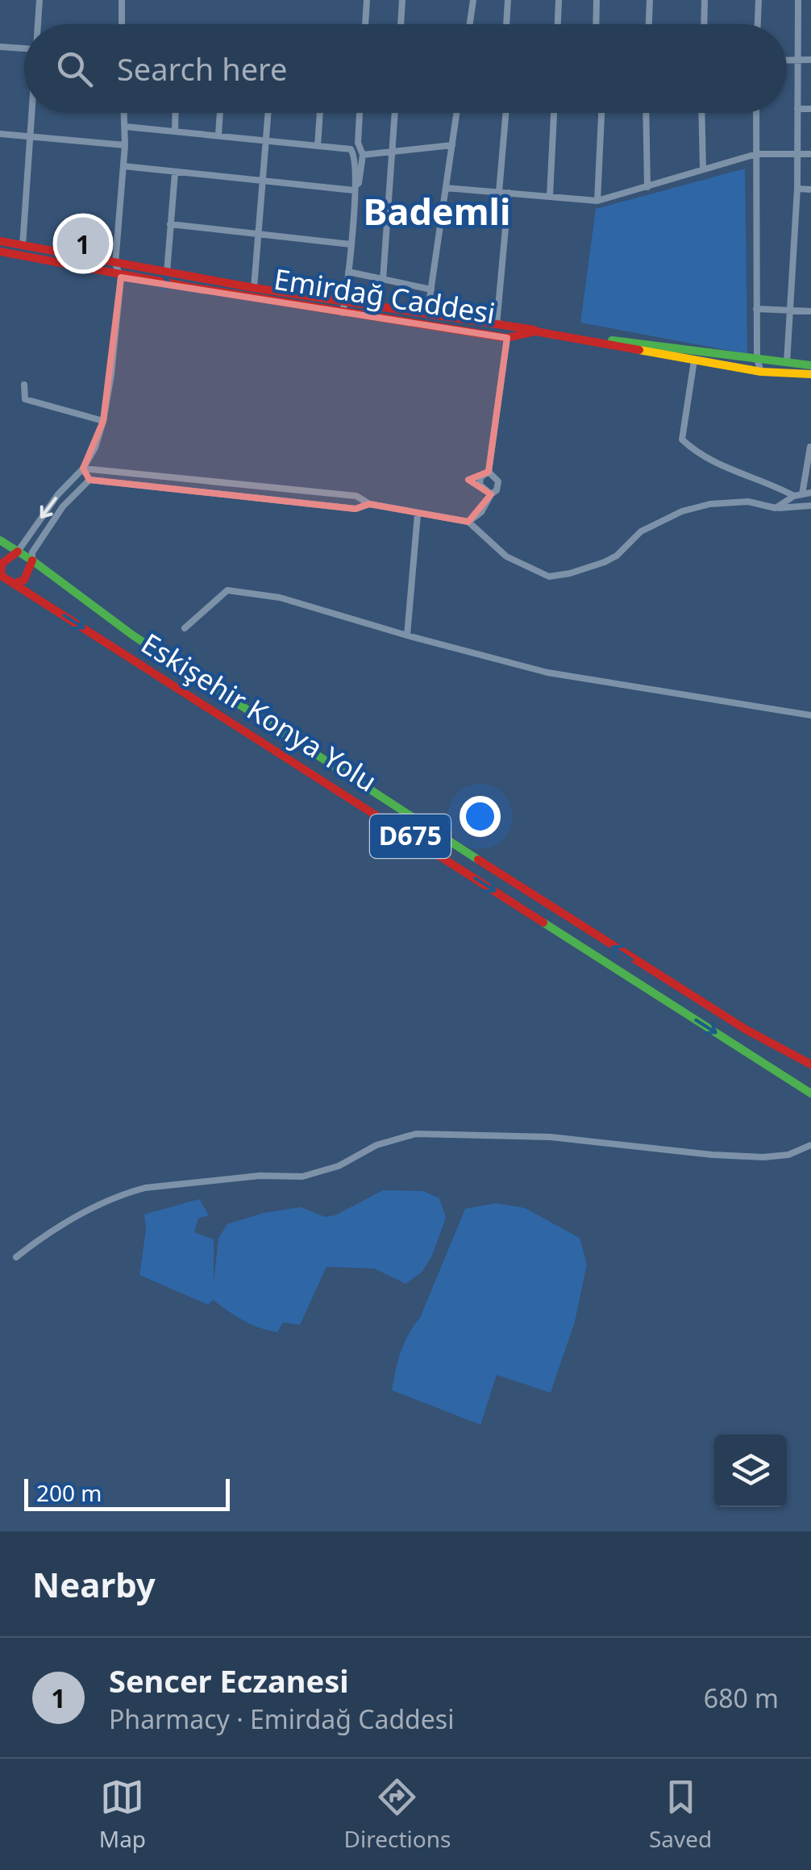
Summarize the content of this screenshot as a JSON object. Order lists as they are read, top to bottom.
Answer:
{
  "streets": {
    "main road": ["Emirdağ Caddesi", "Eskişehir Konya Yolu", "D675"]
  },
  "districts": ["Bademli"],
  "scale_bar": "200 m",
  "page": {
    "search": "Search here",
    "pins": "1",
    "scale": "200 m",
    "heading": "Nearby",
    "list": [
      {
        "mark": "1",
        "name": "Sencer Eczanesi",
        "note": "Pharmacy · Emirdağ Caddesi",
        "value": "680 m"
      }
    ],
    "nav": ["Map", "Directions", "Saved"]
  }
}
